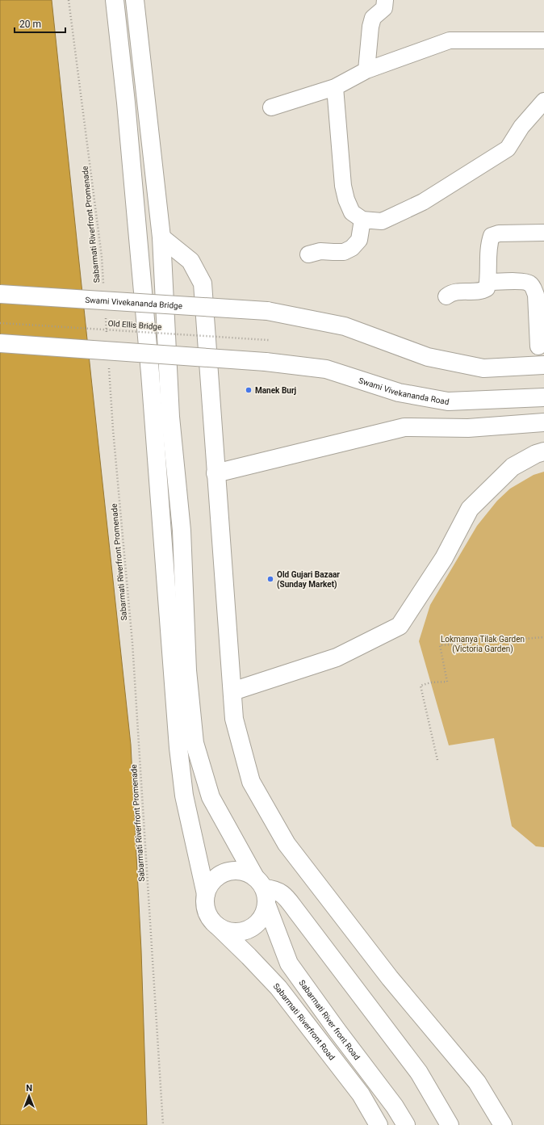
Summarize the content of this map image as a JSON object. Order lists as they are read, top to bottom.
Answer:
{
  "streets": {
    "main road": [
      "Swami Vivekananda Bridge",
      "Swami Vivekananda Road",
      "Sabarmati River front Road",
      "Sabarmati Riverfront Road"
    ],
    "path": ["Sabarmati Riverfront Promenade", "Old Ellis Bridge"]
  },
  "crossings": [
    ["Sabarmati River front Road", "Sabarmati Riverfront Road"]
  ],
  "parks": ["Lokmanya Tilak Garden (Victoria Garden)"],
  "places": ["Manek Burj", "Old Gujari Bazaar (Sunday Market)"],
  "scale_bar": "20 m",
  "north": "top"
}
